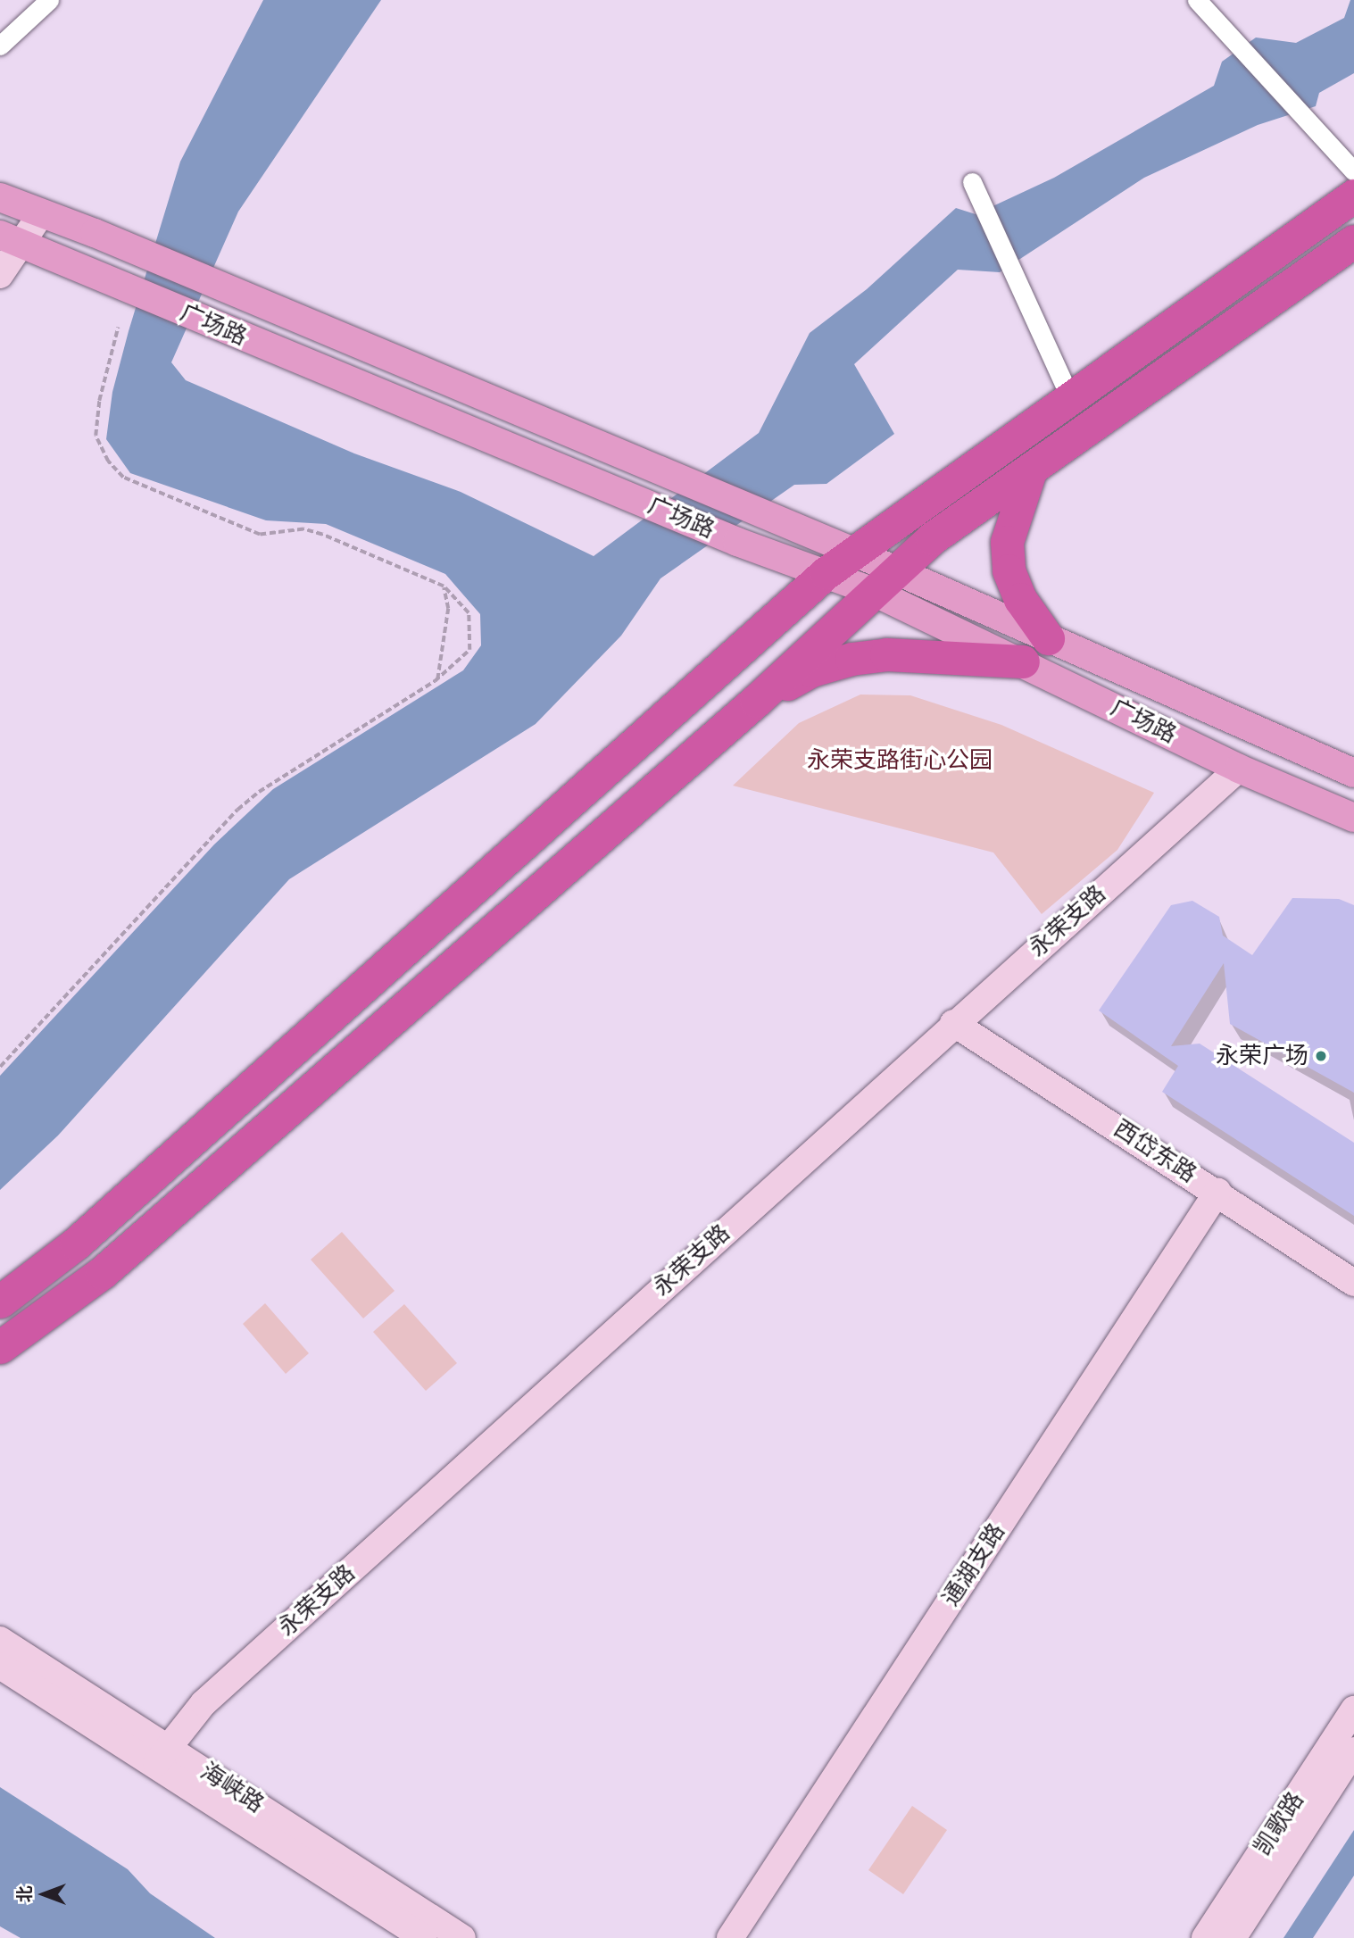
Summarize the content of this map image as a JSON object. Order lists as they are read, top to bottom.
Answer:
{
  "streets": {
    "main road": ["广场路"],
    "street": [
      "永荣支路",
      "西岱东路",
      "通湖支路",
      "海峡路",
      "凯歌路"
    ]
  },
  "crossings": [
    ["广场路", "永荣支路"],
    ["永荣支路", "西岱东路"],
    ["永荣支路", "海峡路"],
    ["西岱东路", "通湖支路"]
  ],
  "parks": ["永荣支路街心公园"],
  "places": ["永荣广场"],
  "north": "left"
}
